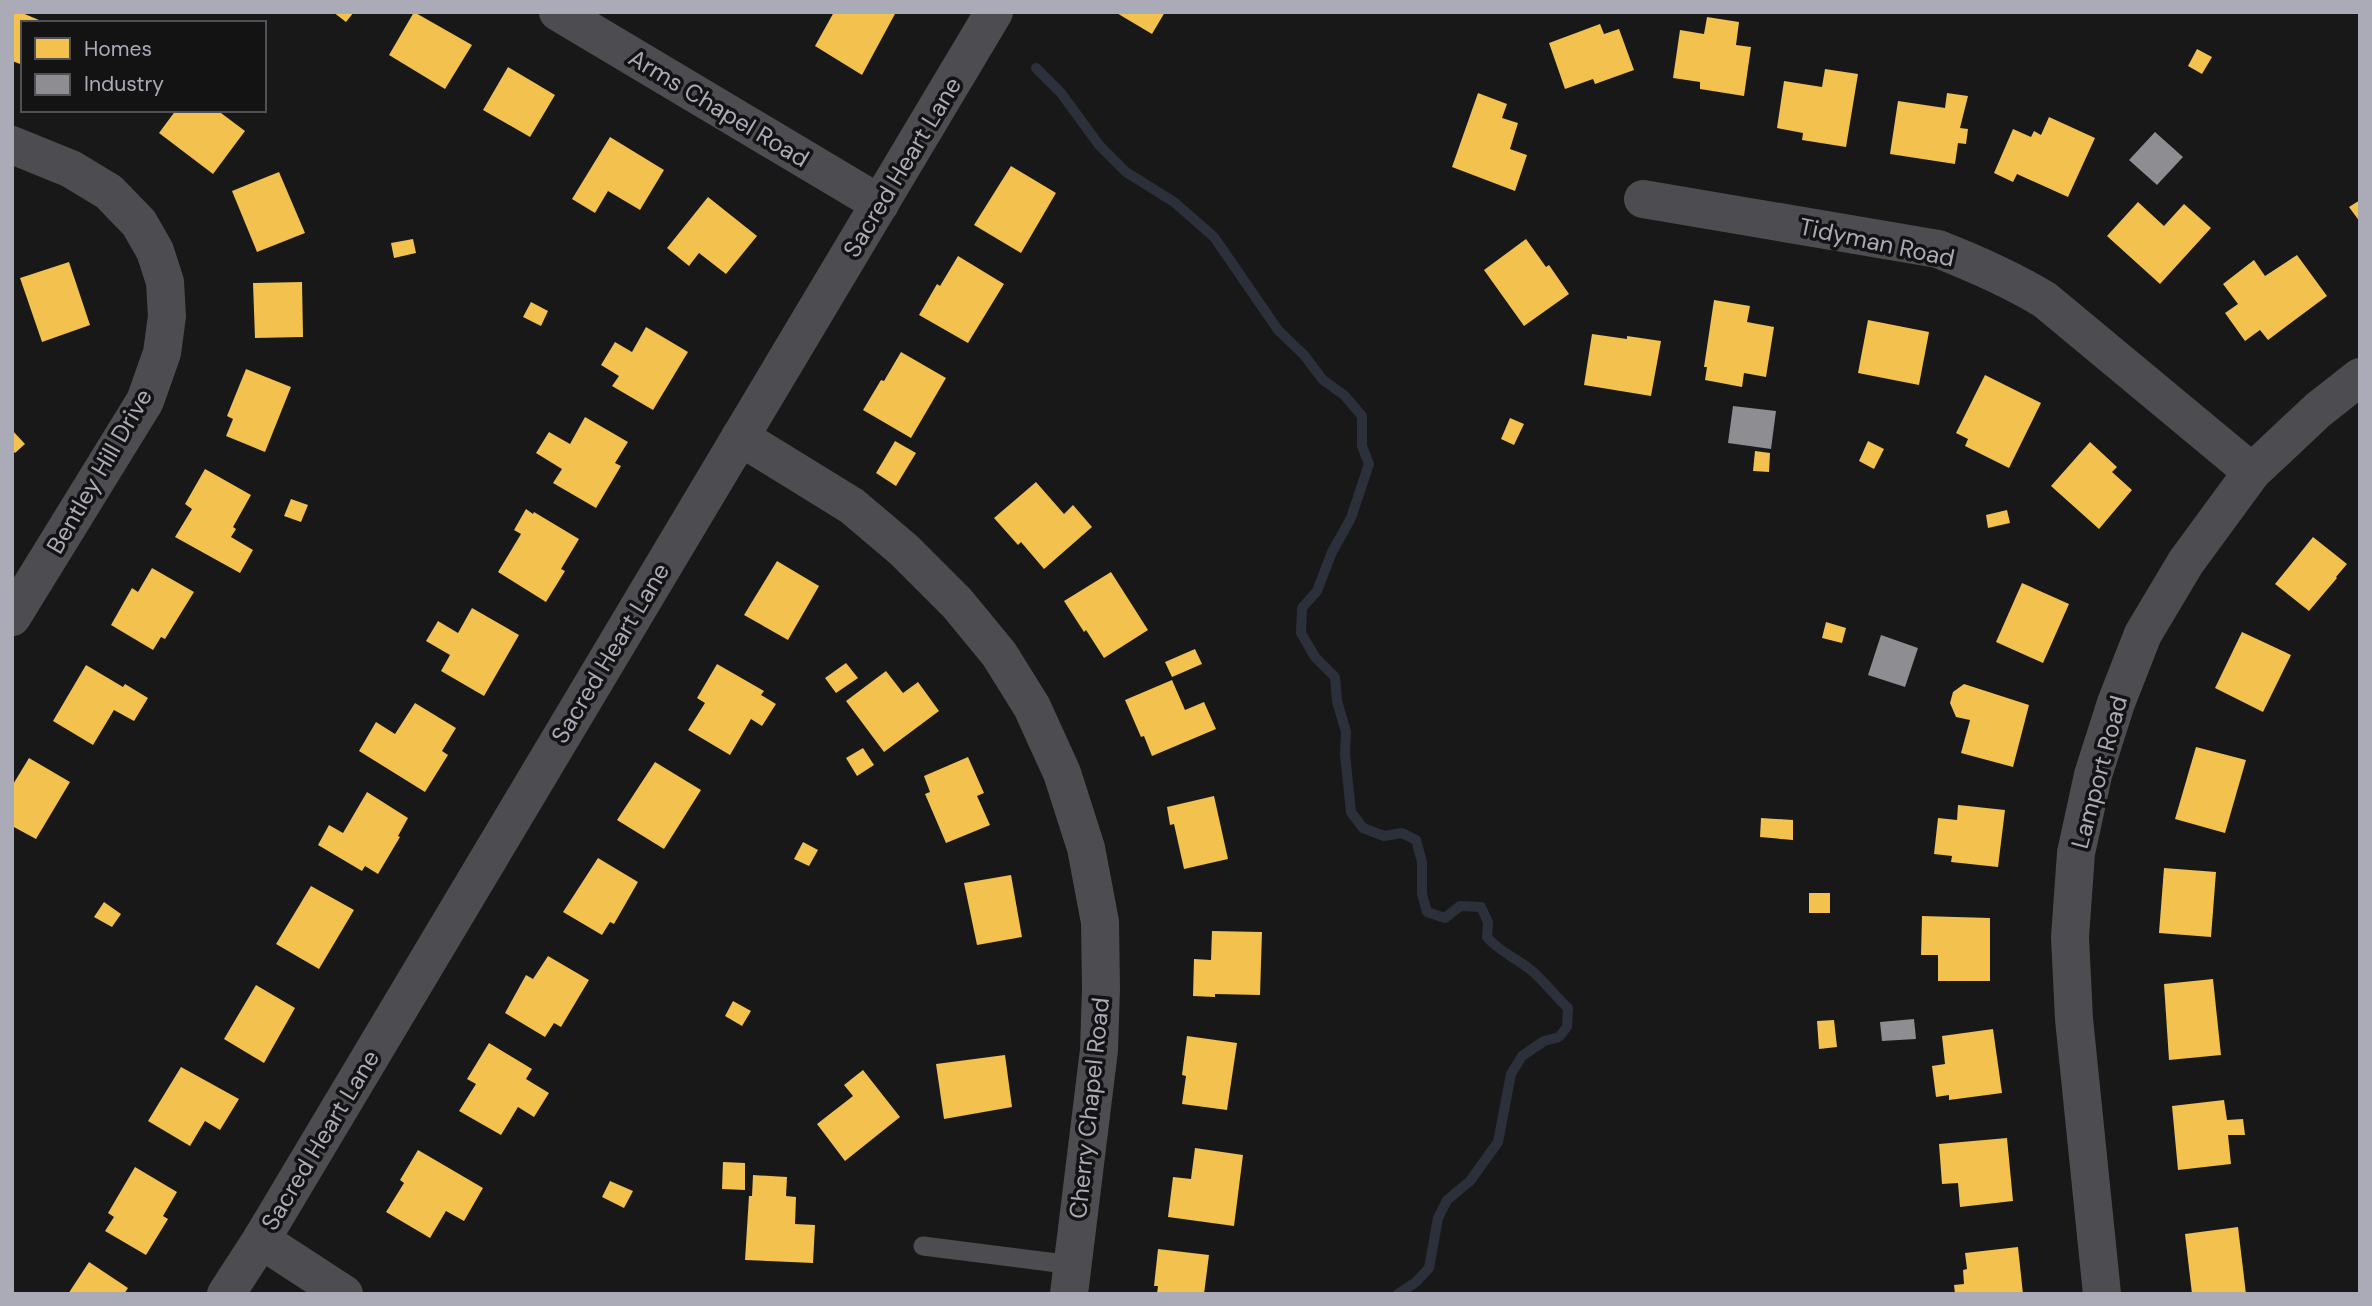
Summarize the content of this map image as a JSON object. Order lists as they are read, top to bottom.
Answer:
{
  "streets": {
    "street": [
      "Arms Chapel Road",
      "Sacred Heart Lane",
      "Tidyman Road",
      "Bentley Hill Drive",
      "Lamport Road",
      "Cherry Chapel Road"
    ]
  },
  "crossings": [
    ["Arms Chapel Road", "Sacred Heart Lane"],
    ["Sacred Heart Lane", "Cherry Chapel Road"],
    ["Tidyman Road", "Lamport Road"]
  ],
  "legend": ["Homes", "Industry"]
}
